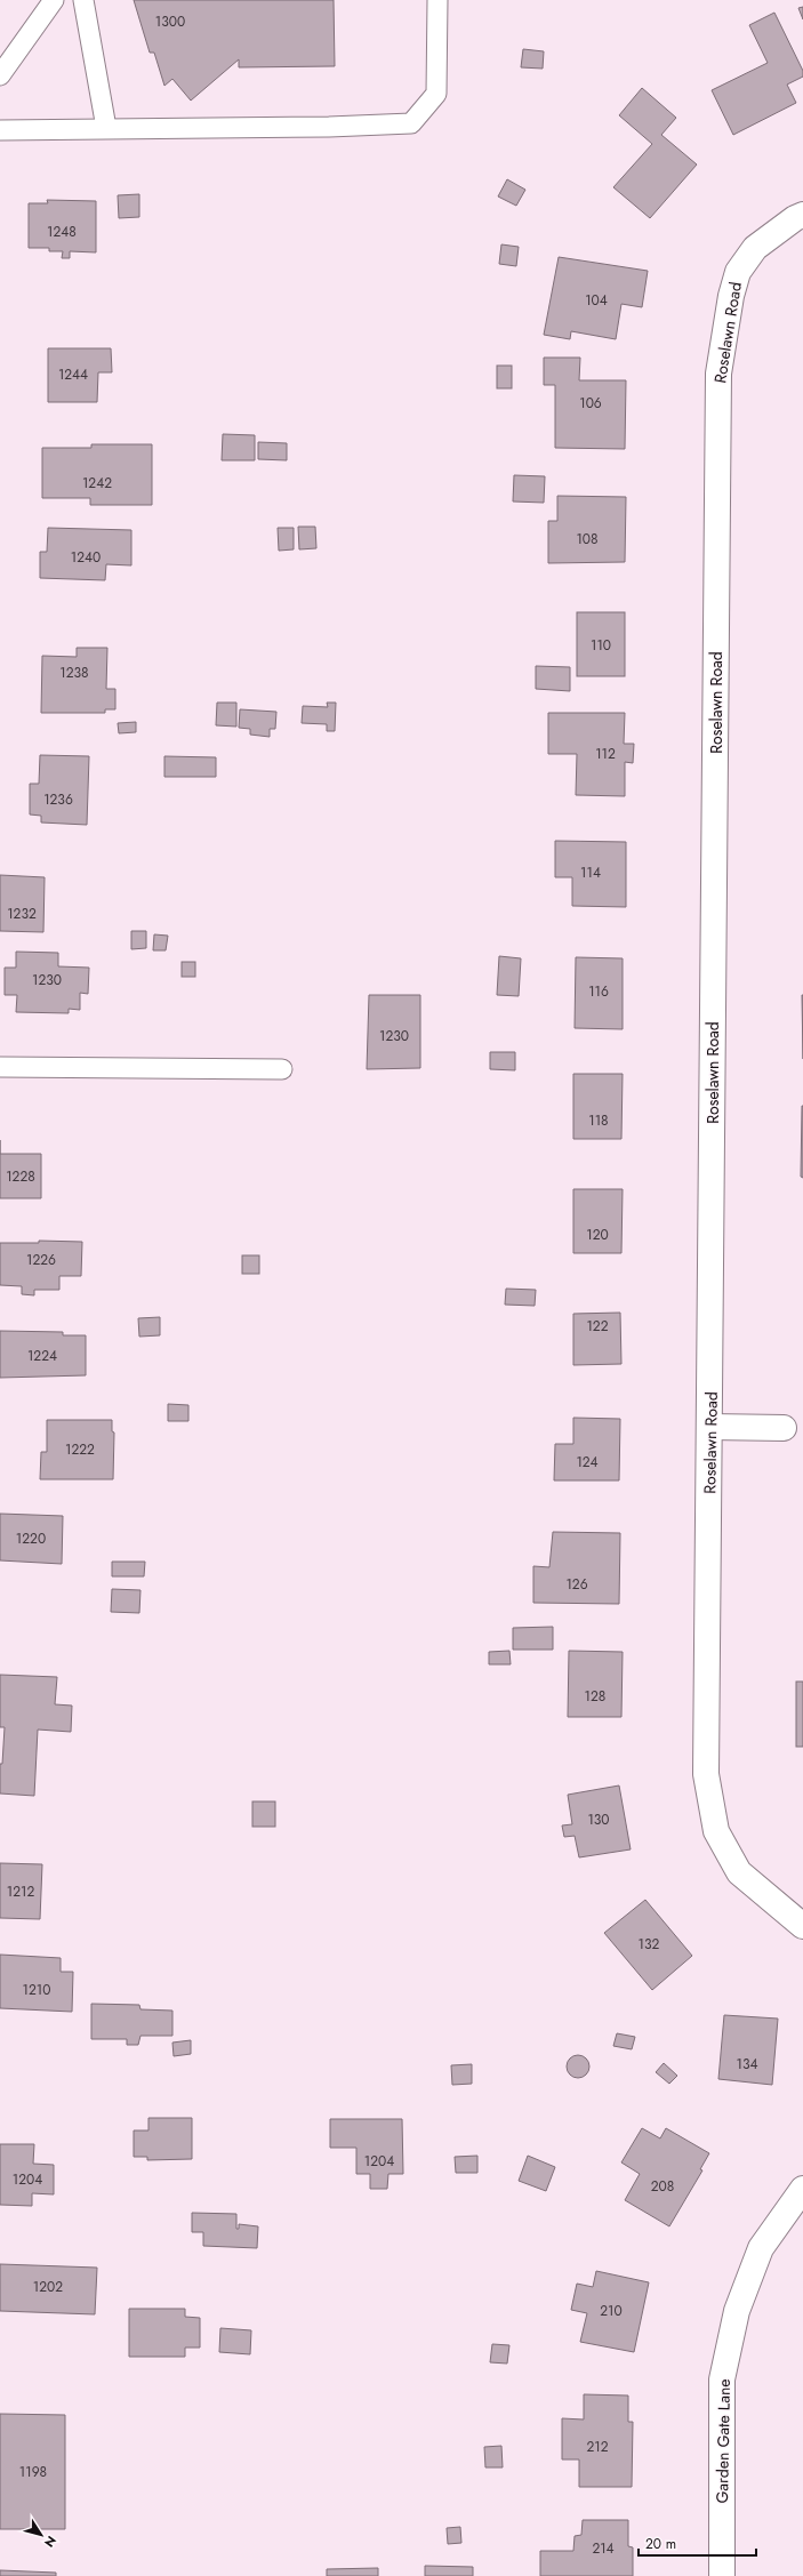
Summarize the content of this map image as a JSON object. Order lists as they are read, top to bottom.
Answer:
{
  "streets": {
    "street": ["Roselawn Road", "Garden Gate Lane"]
  },
  "house_numbers": [
    "1300",
    "1248",
    "104",
    "1244",
    "106",
    "1242",
    "108",
    "1240",
    "110",
    "1238",
    "112",
    "1236",
    "114",
    "1232",
    "1230",
    "116",
    "1230",
    "118",
    "1228",
    "120",
    "1226",
    "122",
    "1224",
    "1222",
    "124",
    "1220",
    "126",
    "128",
    "130",
    "1212",
    "132",
    "1210",
    "134",
    "1204",
    "1204",
    "208",
    "1202",
    "210",
    "212",
    "1198",
    "214"
  ],
  "scale_bar": "20 m",
  "north": "bottom right"
}
